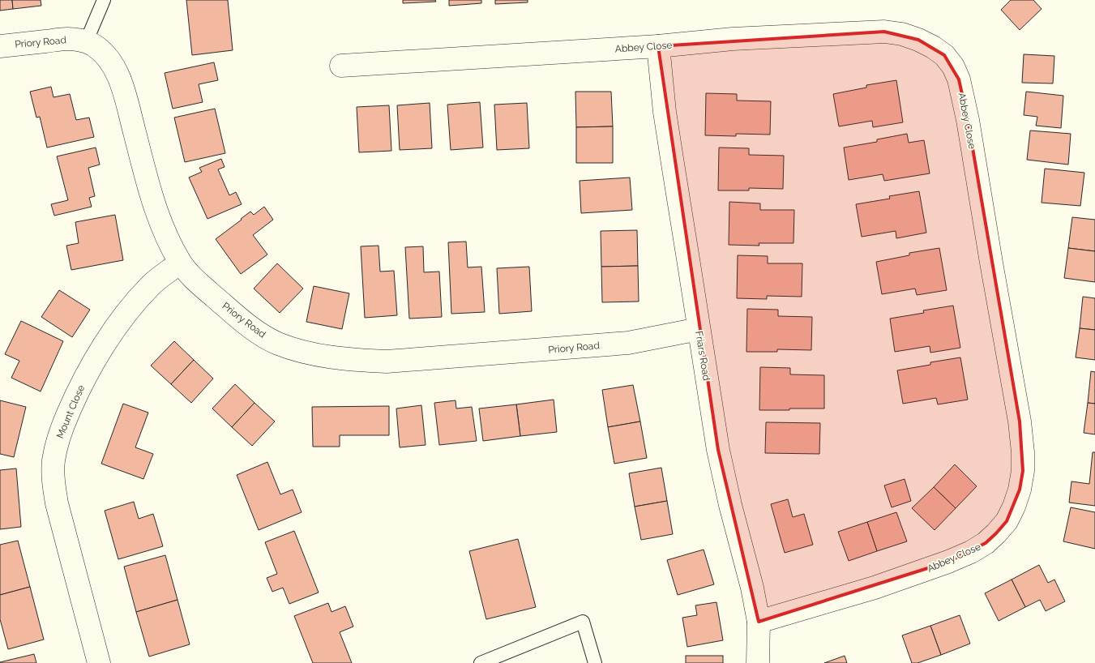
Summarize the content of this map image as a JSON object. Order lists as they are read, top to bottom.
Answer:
{
  "streets": {
    "street": [
      "Priory Road",
      "Abbey Close",
      "Friars Road",
      "Mount Close"
    ]
  },
  "crossings": [
    ["Priory Road", "Friars Road"],
    ["Priory Road", "Mount Close"],
    ["Abbey Close", "Friars Road"]
  ]
}
